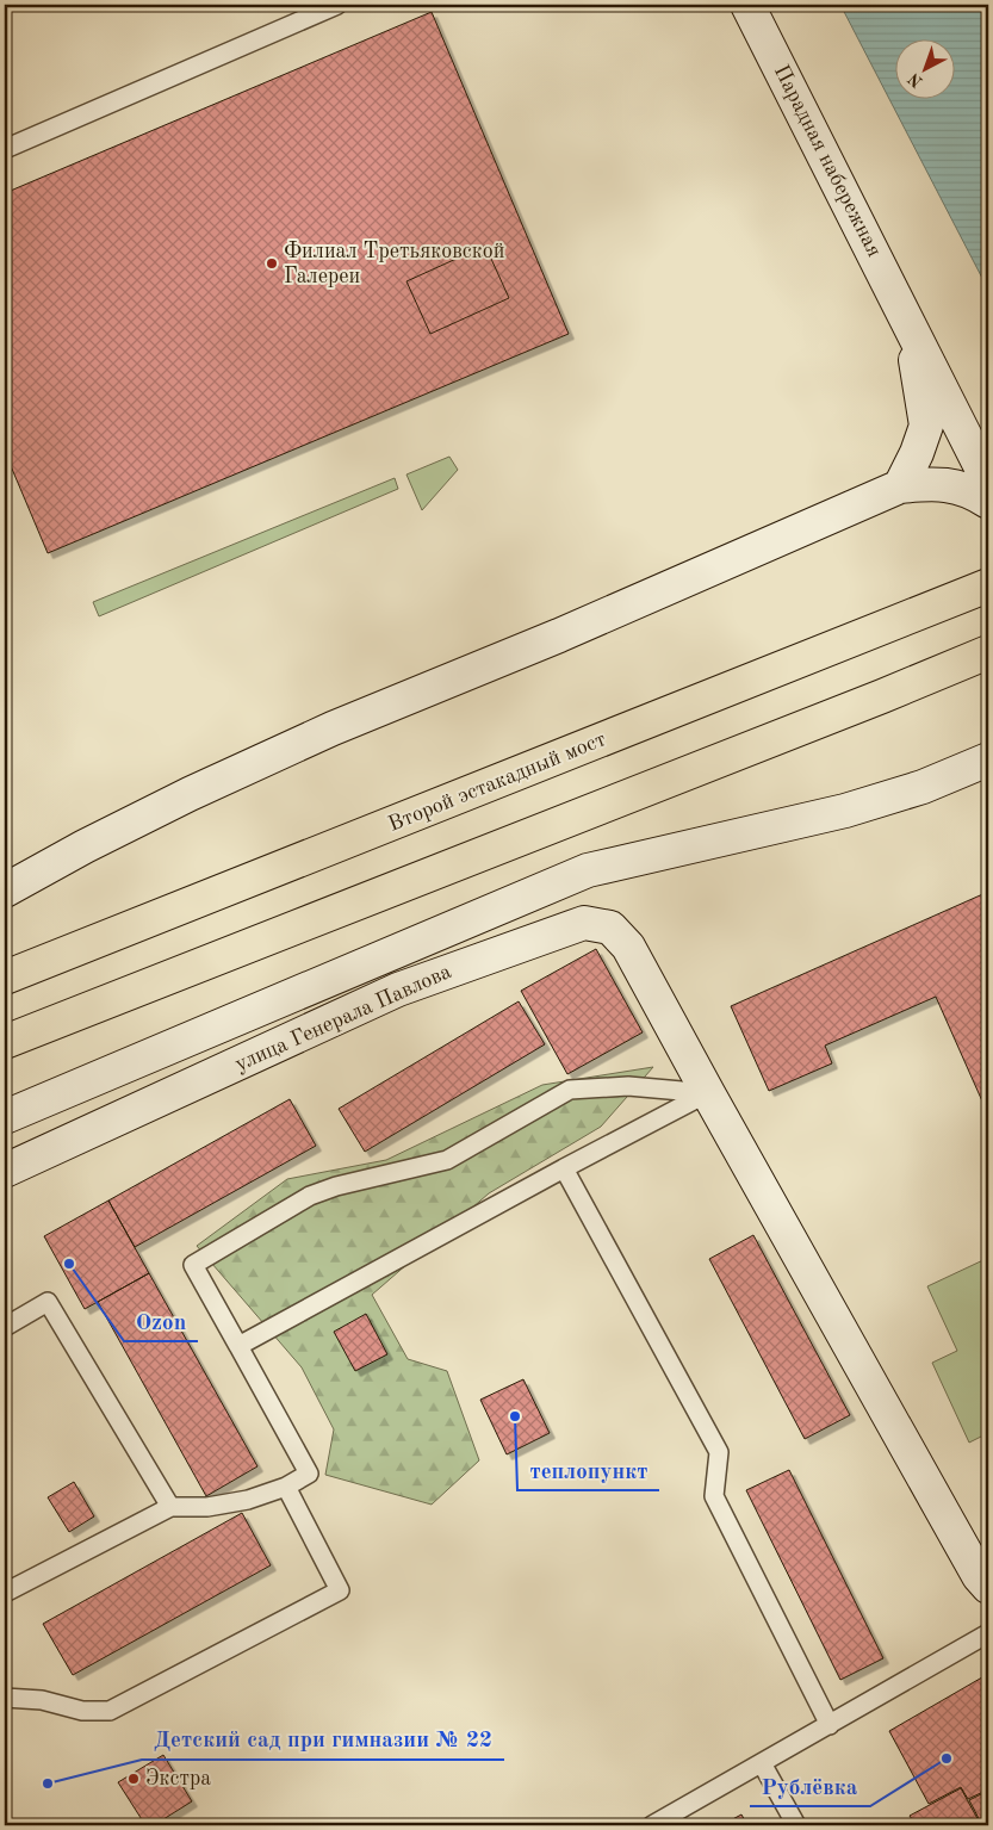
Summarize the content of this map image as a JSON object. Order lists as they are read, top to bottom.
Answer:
{
  "streets": {
    "main road": ["Парадная набережная", "Второй эстакадный мост", "улица Генерала Павлова"]
  },
  "places": [
    "Филиал Третьяковской Галереи",
    "Ozon",
    "теплопункт",
    "Рублёвка",
    "Экстра",
    "Детский сад при гимназии № 22"
  ],
  "north": "bottom left"
}
